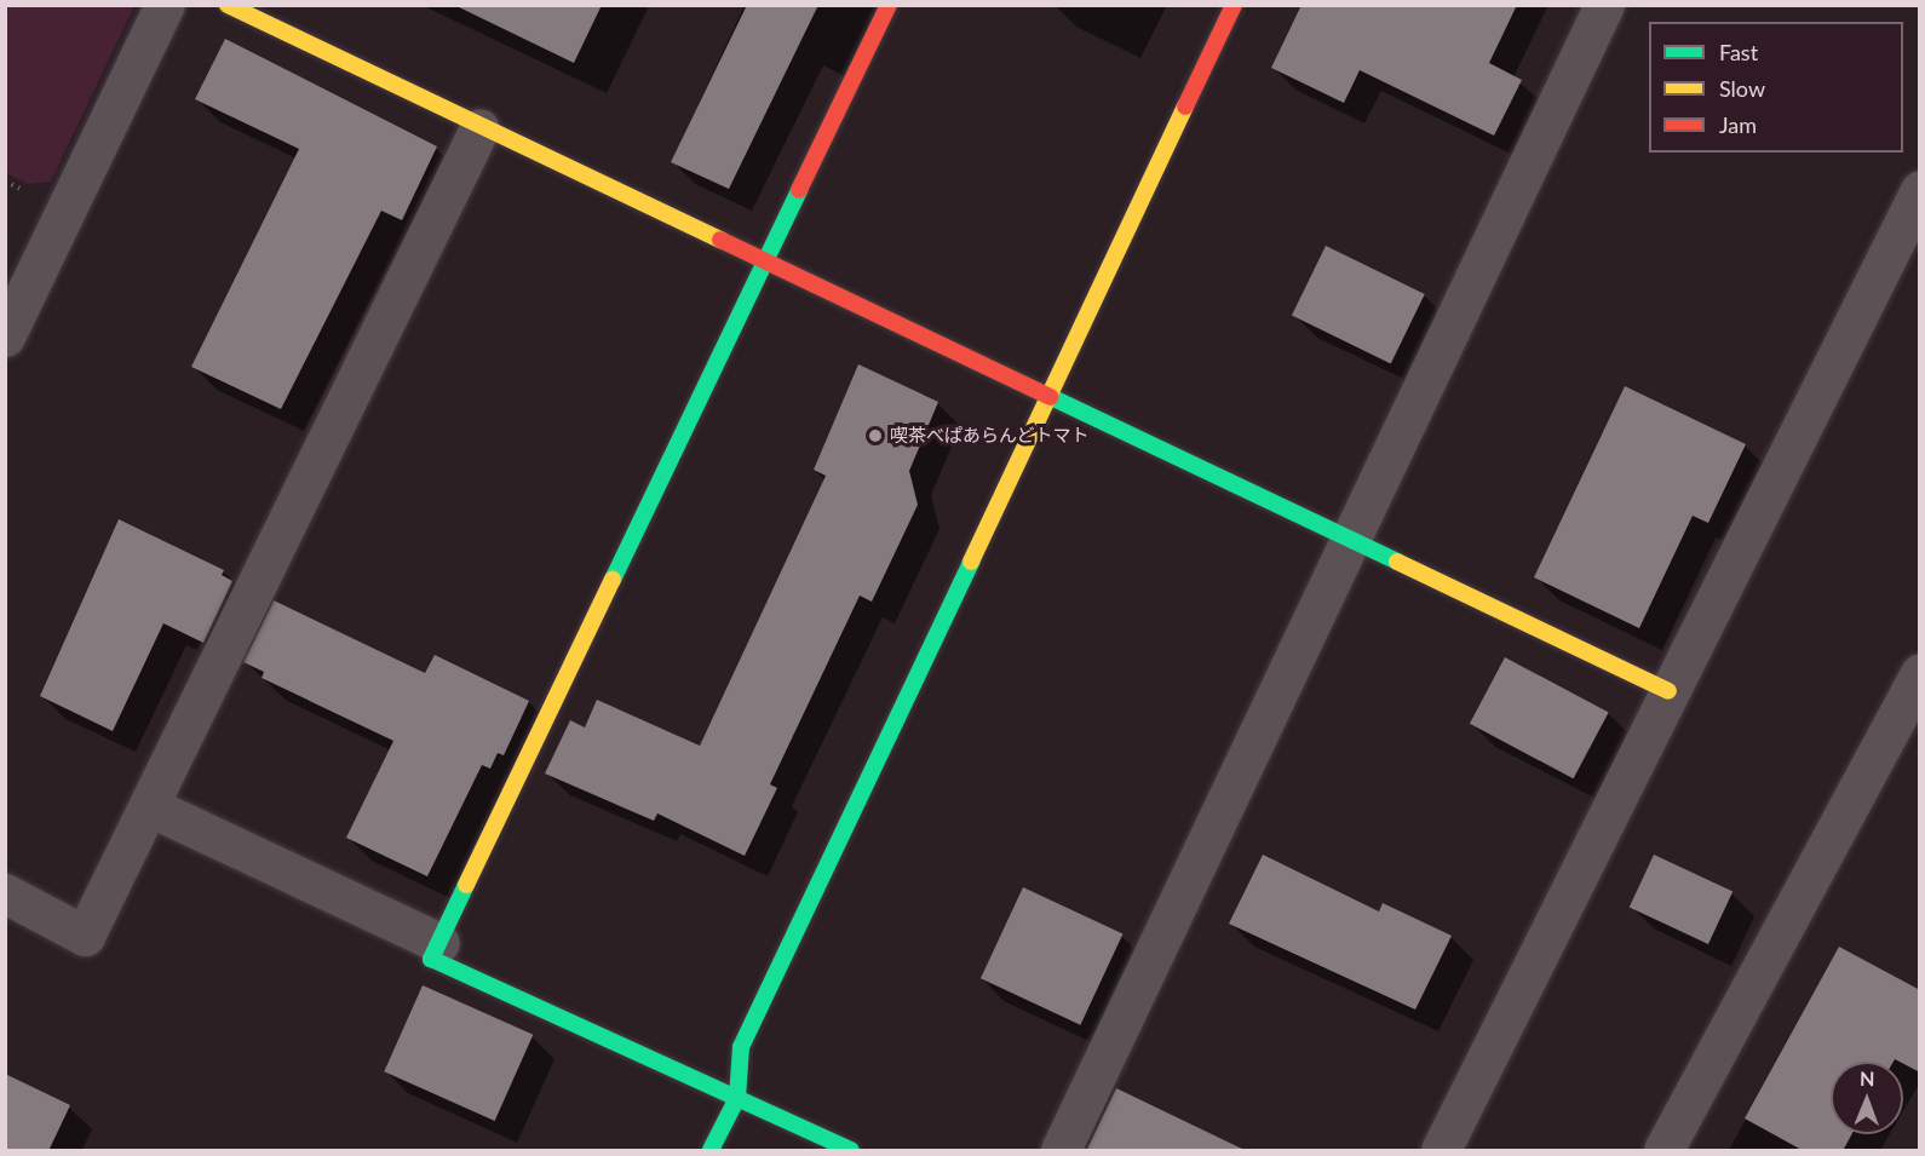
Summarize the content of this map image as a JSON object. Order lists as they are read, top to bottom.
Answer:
{
  "places": ["喫茶べぱあらんどトマト"],
  "legend": ["Fast", "Slow", "Jam"],
  "north": "top"
}
